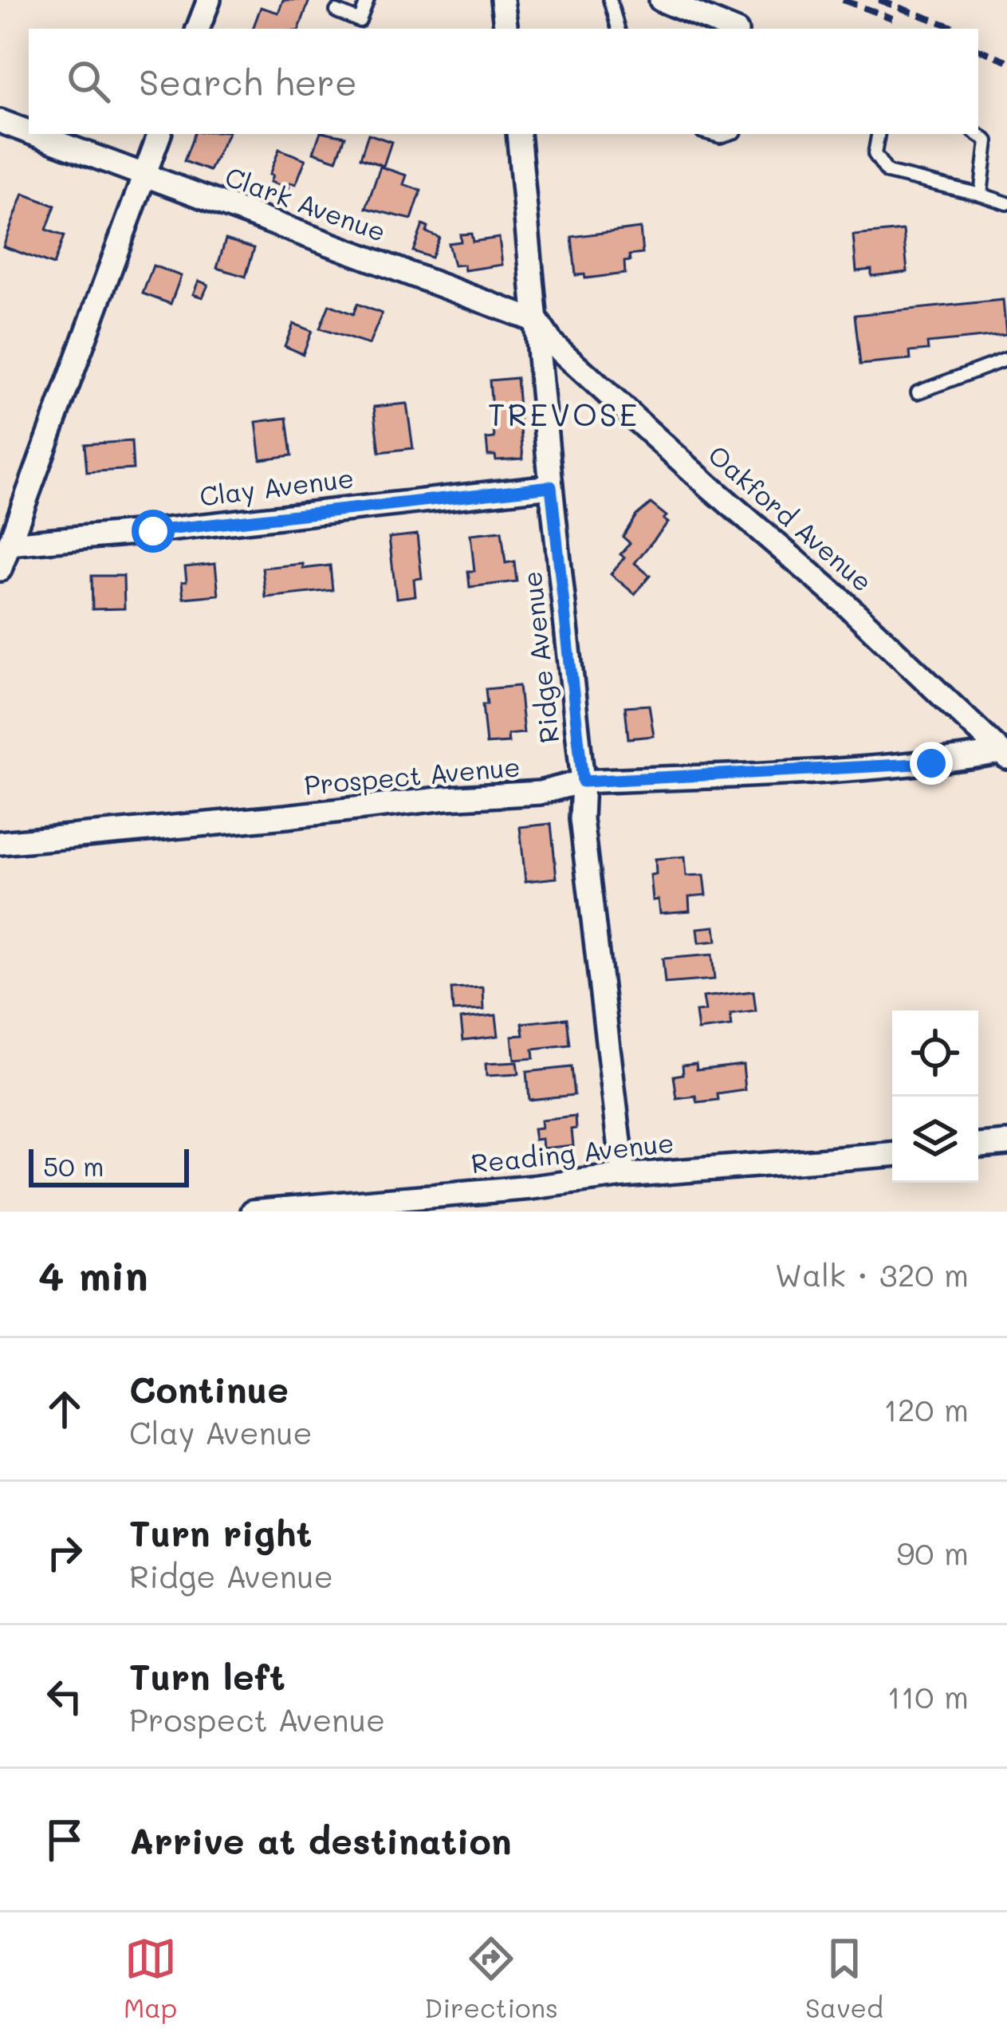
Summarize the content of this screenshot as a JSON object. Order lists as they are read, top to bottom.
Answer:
{
  "streets": {
    "street": [
      "Clark Avenue",
      "Clay Avenue",
      "Oakford Avenue",
      "Ridge Avenue",
      "Prospect Avenue",
      "Reading Avenue"
    ]
  },
  "crossings": [
    ["Clark Avenue", "Oakford Avenue"],
    ["Clark Avenue", "Ridge Avenue"],
    ["Clay Avenue", "Ridge Avenue"],
    ["Oakford Avenue", "Ridge Avenue"],
    ["Oakford Avenue", "Prospect Avenue"],
    ["Ridge Avenue", "Prospect Avenue"],
    ["Ridge Avenue", "Reading Avenue"]
  ],
  "districts": ["TREVOSE"],
  "scale_bar": "50 m",
  "page": {
    "search": "Search here",
    "scale": "50 m",
    "heading": ["4 min", "Walk · 320 m"],
    "list": [
      ["Continue", "Clay Avenue", "120 m"],
      ["Turn right", "Ridge Avenue", "90 m"],
      ["Turn left", "Prospect Avenue", "110 m"],
      "Arrive at destination"
    ],
    "nav": ["Map", "Directions", "Saved"]
  }
}
